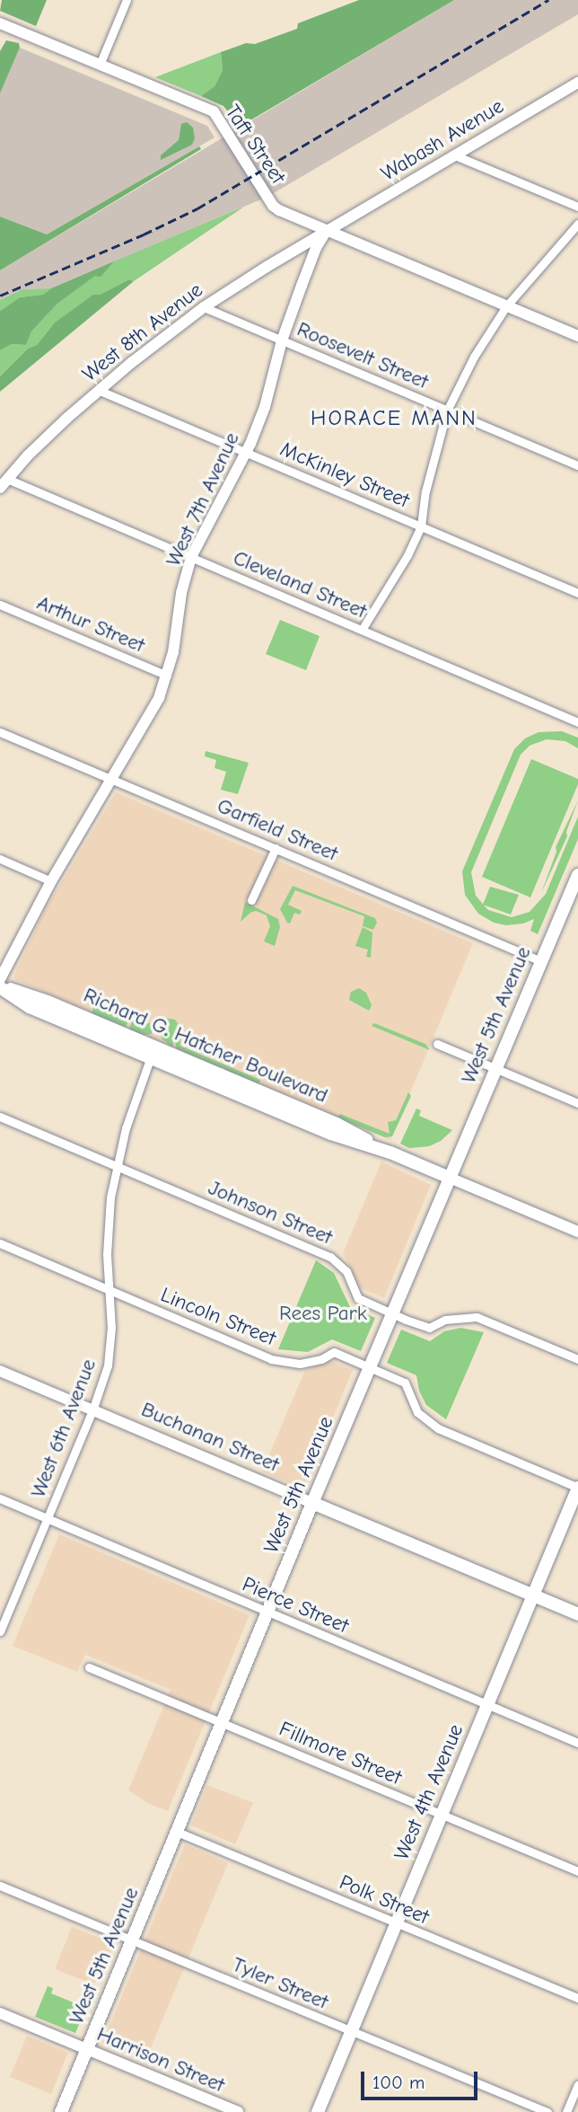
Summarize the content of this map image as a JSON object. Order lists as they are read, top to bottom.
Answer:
{
  "streets": {
    "main road": [
      "West 5th Avenue",
      "Richard G. Hatcher Boulevard",
      "Buchanan Street",
      "West 4th Avenue"
    ],
    "street": [
      "Wabash Avenue",
      "Taft Street",
      "West 8th Avenue",
      "Roosevelt Street",
      "McKinley Street",
      "West 7th Avenue",
      "Cleveland Street",
      "Arthur Street",
      "Garfield Street",
      "Johnson Street",
      "Lincoln Street",
      "West 6th Avenue",
      "Pierce Street",
      "Fillmore Street",
      "Polk Street",
      "Tyler Street",
      "Harrison Street"
    ]
  },
  "crossings": [
    ["Wabash Avenue", "Taft Street"],
    ["Wabash Avenue", "West 8th Avenue"],
    ["Wabash Avenue", "West 7th Avenue"],
    ["Taft Street", "West 8th Avenue"],
    ["Taft Street", "West 7th Avenue"],
    ["West 8th Avenue", "Roosevelt Street"],
    ["West 8th Avenue", "McKinley Street"],
    ["West 8th Avenue", "West 7th Avenue"],
    ["West 8th Avenue", "Cleveland Street"],
    ["Roosevelt Street", "West 7th Avenue"],
    ["McKinley Street", "West 7th Avenue"],
    ["West 7th Avenue", "Cleveland Street"],
    ["West 7th Avenue", "Arthur Street"],
    ["West 7th Avenue", "Garfield Street"],
    ["Garfield Street", "West 5th Avenue"],
    ["West 5th Avenue", "Richard G. Hatcher Boulevard"],
    ["West 5th Avenue", "Johnson Street"],
    ["West 5th Avenue", "Lincoln Street"],
    ["West 5th Avenue", "Buchanan Street"],
    ["West 5th Avenue", "Pierce Street"],
    ["West 5th Avenue", "Fillmore Street"],
    ["West 5th Avenue", "Polk Street"],
    ["West 5th Avenue", "Tyler Street"],
    ["West 5th Avenue", "Harrison Street"],
    ["Richard G. Hatcher Boulevard", "West 6th Avenue"],
    ["Johnson Street", "West 6th Avenue"],
    ["Lincoln Street", "West 6th Avenue"],
    ["Lincoln Street", "West 4th Avenue"],
    ["West 6th Avenue", "Buchanan Street"],
    ["West 6th Avenue", "Pierce Street"],
    ["Buchanan Street", "West 4th Avenue"],
    ["Pierce Street", "West 4th Avenue"],
    ["Fillmore Street", "West 4th Avenue"],
    ["West 4th Avenue", "Polk Street"],
    ["West 4th Avenue", "Tyler Street"]
  ],
  "districts": ["HORACE MANN"],
  "parks": ["Rees Park"],
  "scale_bar": "100 m"
}
